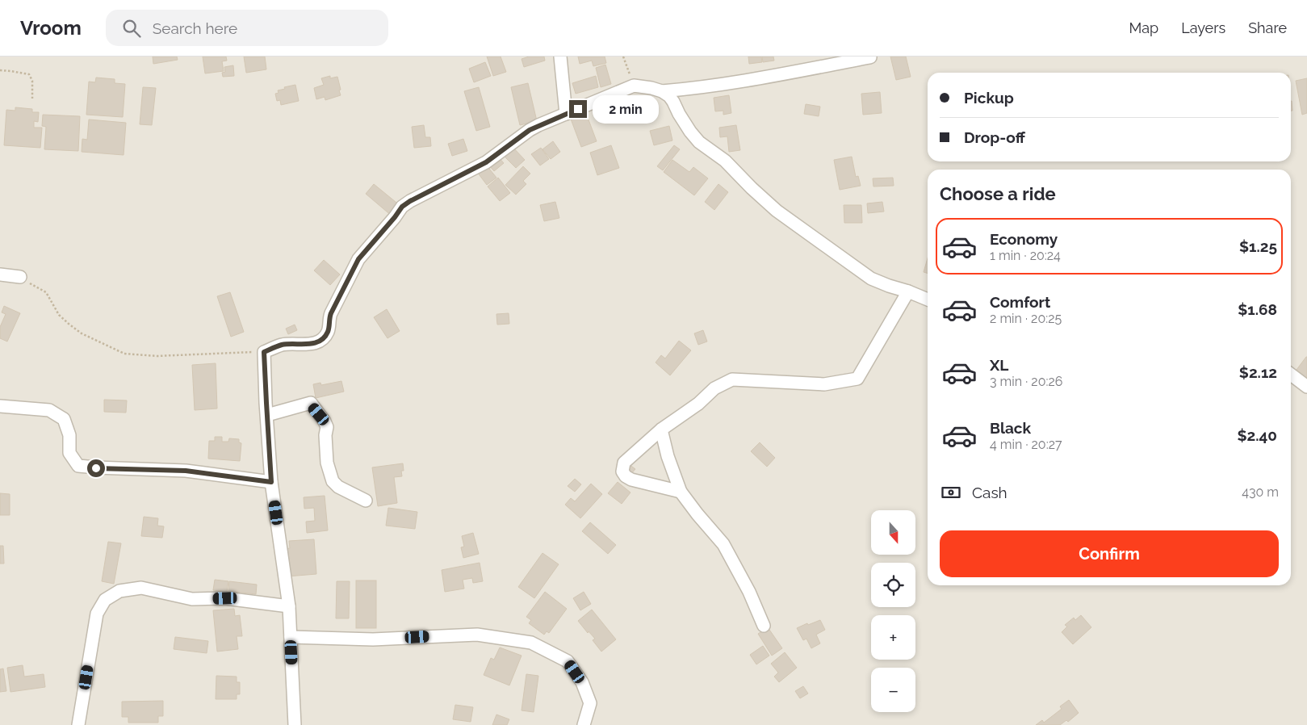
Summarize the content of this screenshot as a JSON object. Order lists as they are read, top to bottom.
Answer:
{
  "north": "bottom",
  "page": {
    "header": "Vroom",
    "search": "Search here",
    "nav": ["Map", "Layers", "Share"],
    "banner": ["Pickup", "Drop-off"],
    "bubble": "2 min",
    "heading": "Choose a ride",
    "list": [
      {
        "name": "Economy",
        "note": "1 min · 20:24",
        "value": "$1.25"
      },
      {
        "name": "Comfort",
        "note": "2 min · 20:25",
        "value": "$1.68"
      },
      {
        "name": "XL",
        "note": "3 min · 20:26",
        "value": "$2.12"
      },
      {
        "name": "Black",
        "note": "4 min · 20:27",
        "value": "$2.40"
      }
    ],
    "pay": ["Cash", "430 m"],
    "map_buttons": ["+", "−"],
    "buttons": "Confirm"
  }
}
